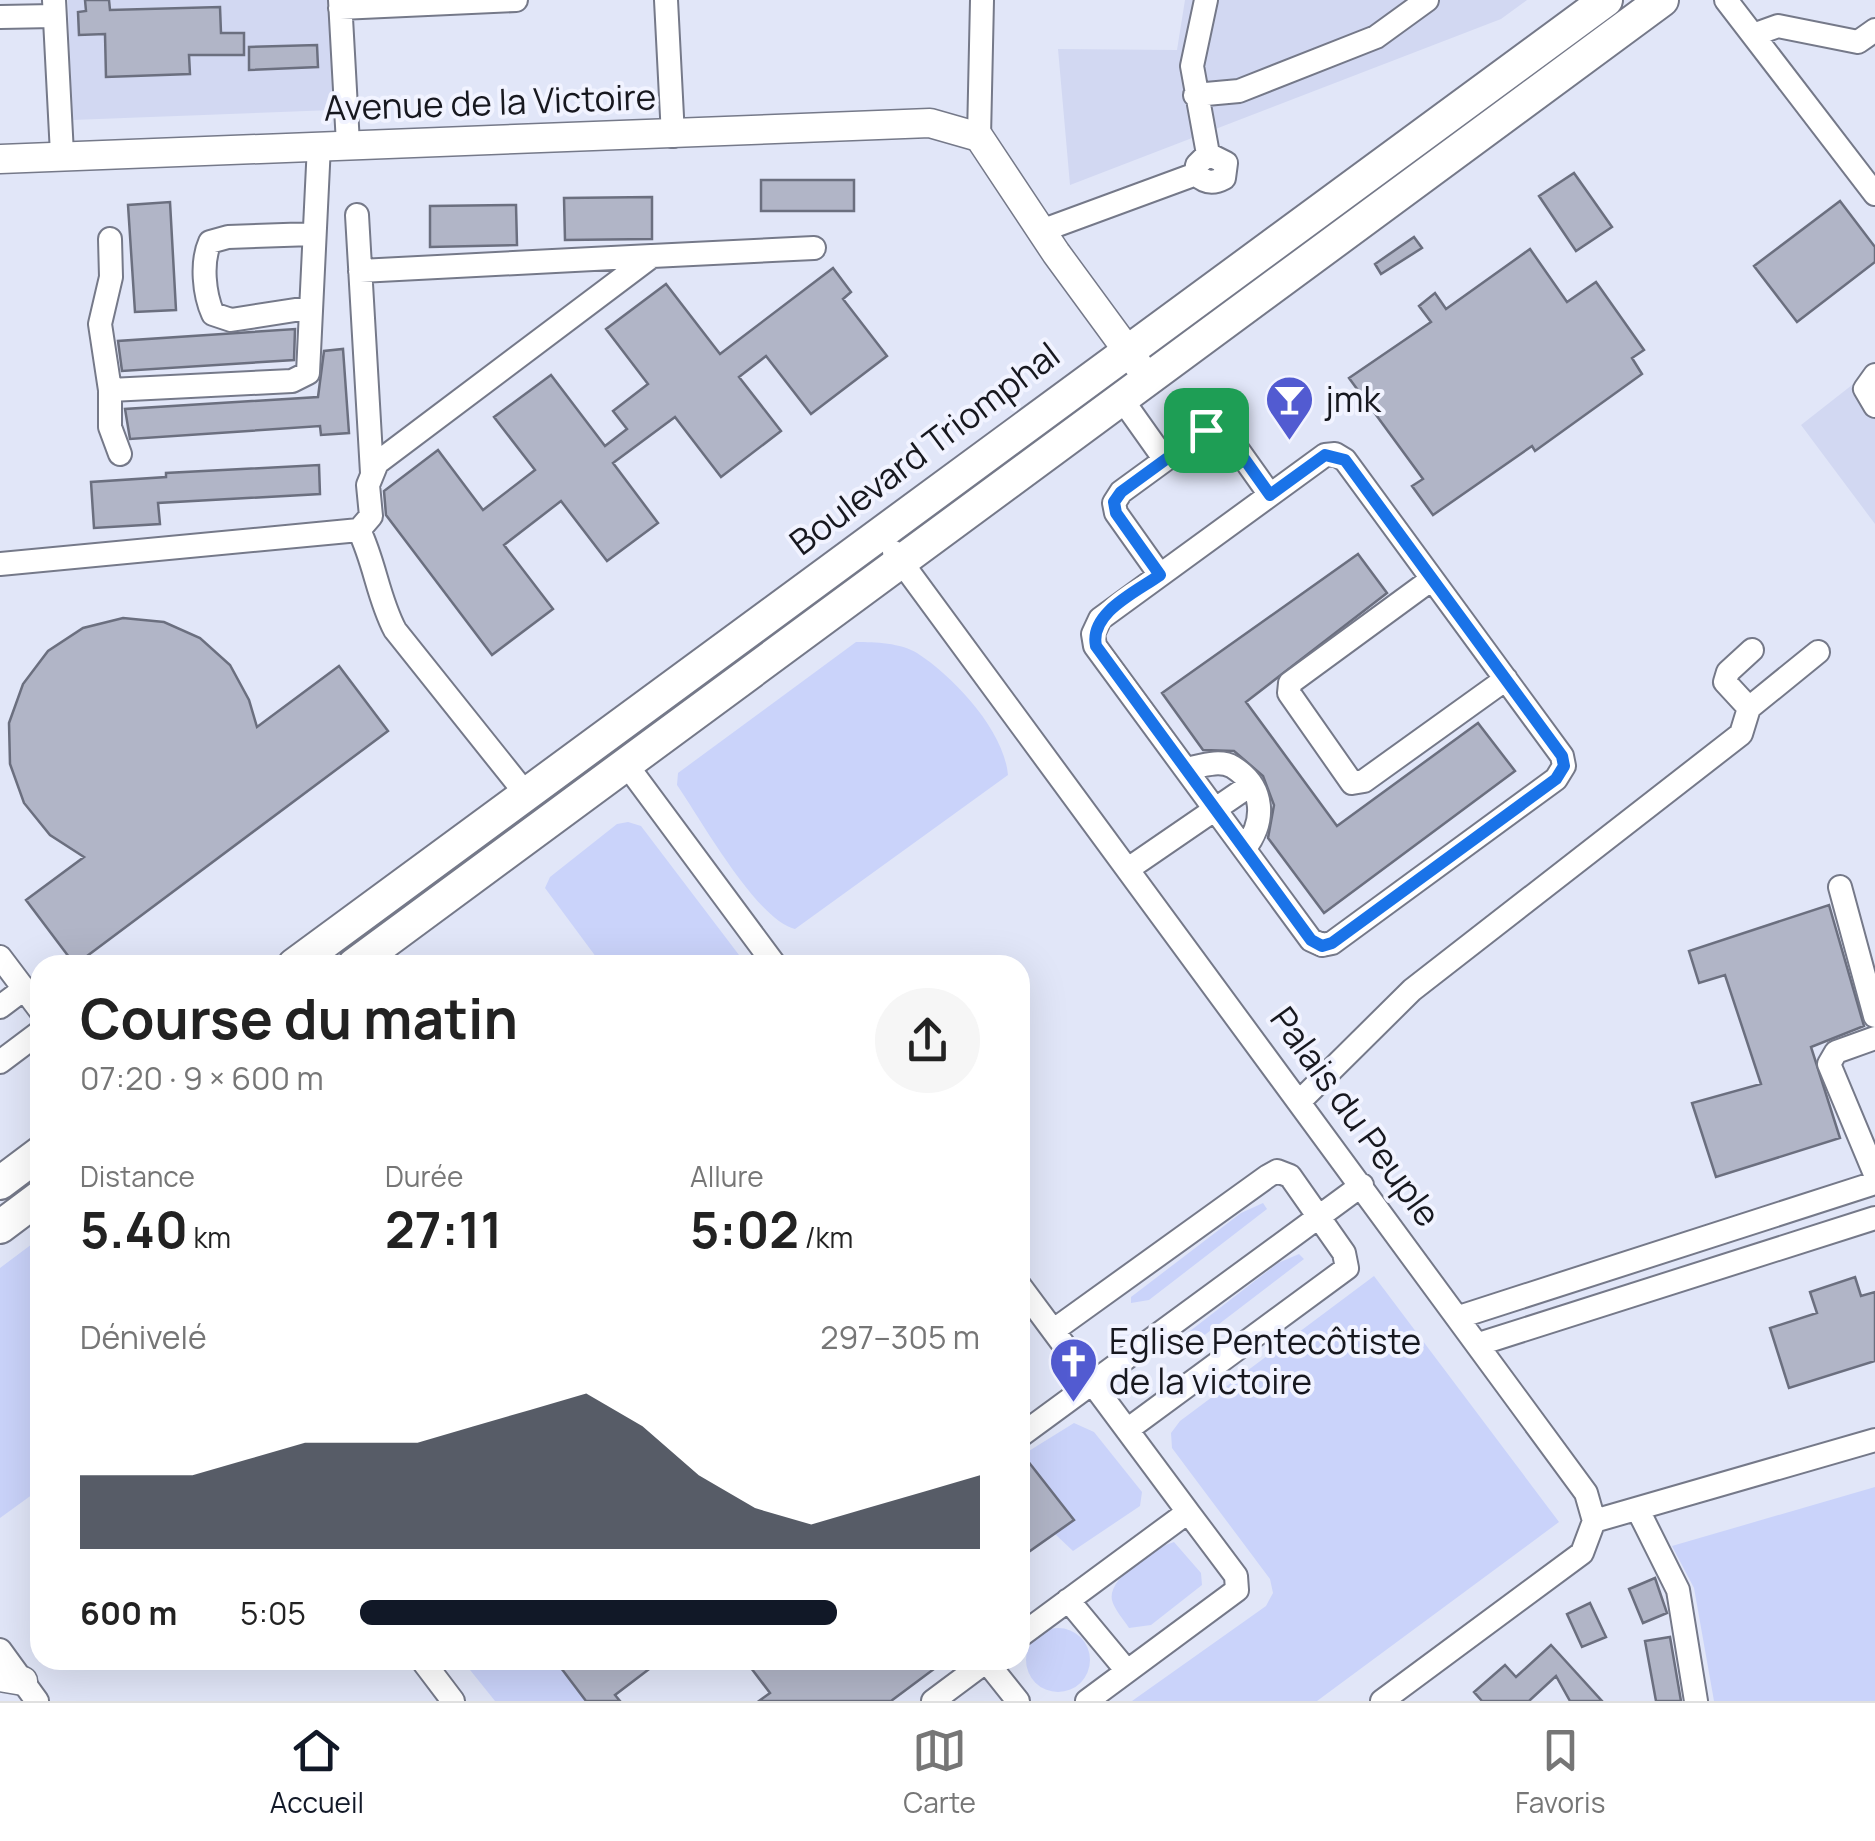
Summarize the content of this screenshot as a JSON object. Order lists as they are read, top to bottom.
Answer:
{
  "streets": {
    "highway": ["Boulevard Triomphal"],
    "main road": ["Avenue de la Victoire"],
    "street": ["Palais du Peuple"]
  },
  "crossings": [
    ["Boulevard Triomphal", "Palais du Peuple"]
  ],
  "places": {
    "bar": ["jmk"],
    "church": ["Eglise Pentecôtiste de la victoire"]
  },
  "page": {
    "heading": ["Course du matin", "07:20 · 9 × 600 m"],
    "stats": [
      ["Distance", "5.40 km"],
      ["Durée", "27:11"],
      ["Allure", "5:02 /km"]
    ],
    "chart": ["Dénivelé", "297–305 m"],
    "list": [
      {
        "name": "600 m",
        "note": "5:05"
      }
    ],
    "tabs": ["Accueil", "Carte", "Favoris"]
  }
}
